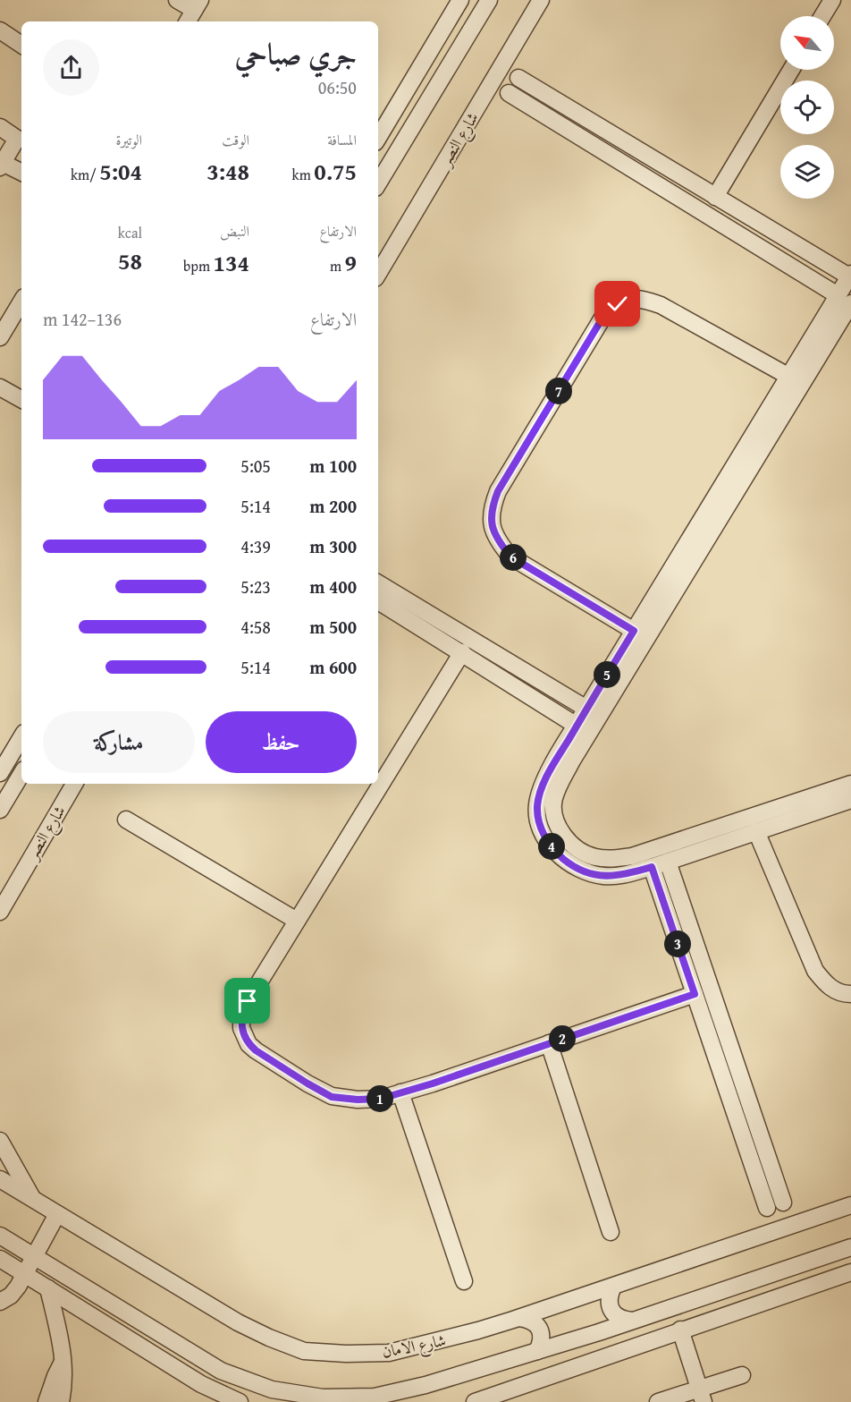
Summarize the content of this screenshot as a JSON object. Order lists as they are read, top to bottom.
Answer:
{
  "streets": {
    "street": ["شارع النصر", "شارع الامان"]
  },
  "north": "top left",
  "page": {
    "heading": ["جري صباحي", "06:50"],
    "stats": [
      ["المسافة", "0.75 km"],
      ["الوقت", "3:48"],
      ["الوتيرة", "5:04 /km"],
      ["الارتفاع", "9 m"],
      ["النبض", "134 bpm"],
      ["kcal", "58"]
    ],
    "chart": ["الارتفاع", "136–142 m"],
    "pins": [
      "7",
      "6",
      "5",
      "4",
      "3",
      "2",
      "1"
    ],
    "list": [
      {
        "name": "100 m",
        "note": "5:05"
      },
      {
        "name": "200 m",
        "note": "5:14"
      },
      {
        "name": "300 m",
        "note": "4:39"
      },
      {
        "name": "400 m",
        "note": "5:23"
      },
      {
        "name": "500 m",
        "note": "4:58"
      },
      {
        "name": "600 m",
        "note": "5:14"
      }
    ],
    "buttons": ["حفظ", "مشاركة"]
  }
}
